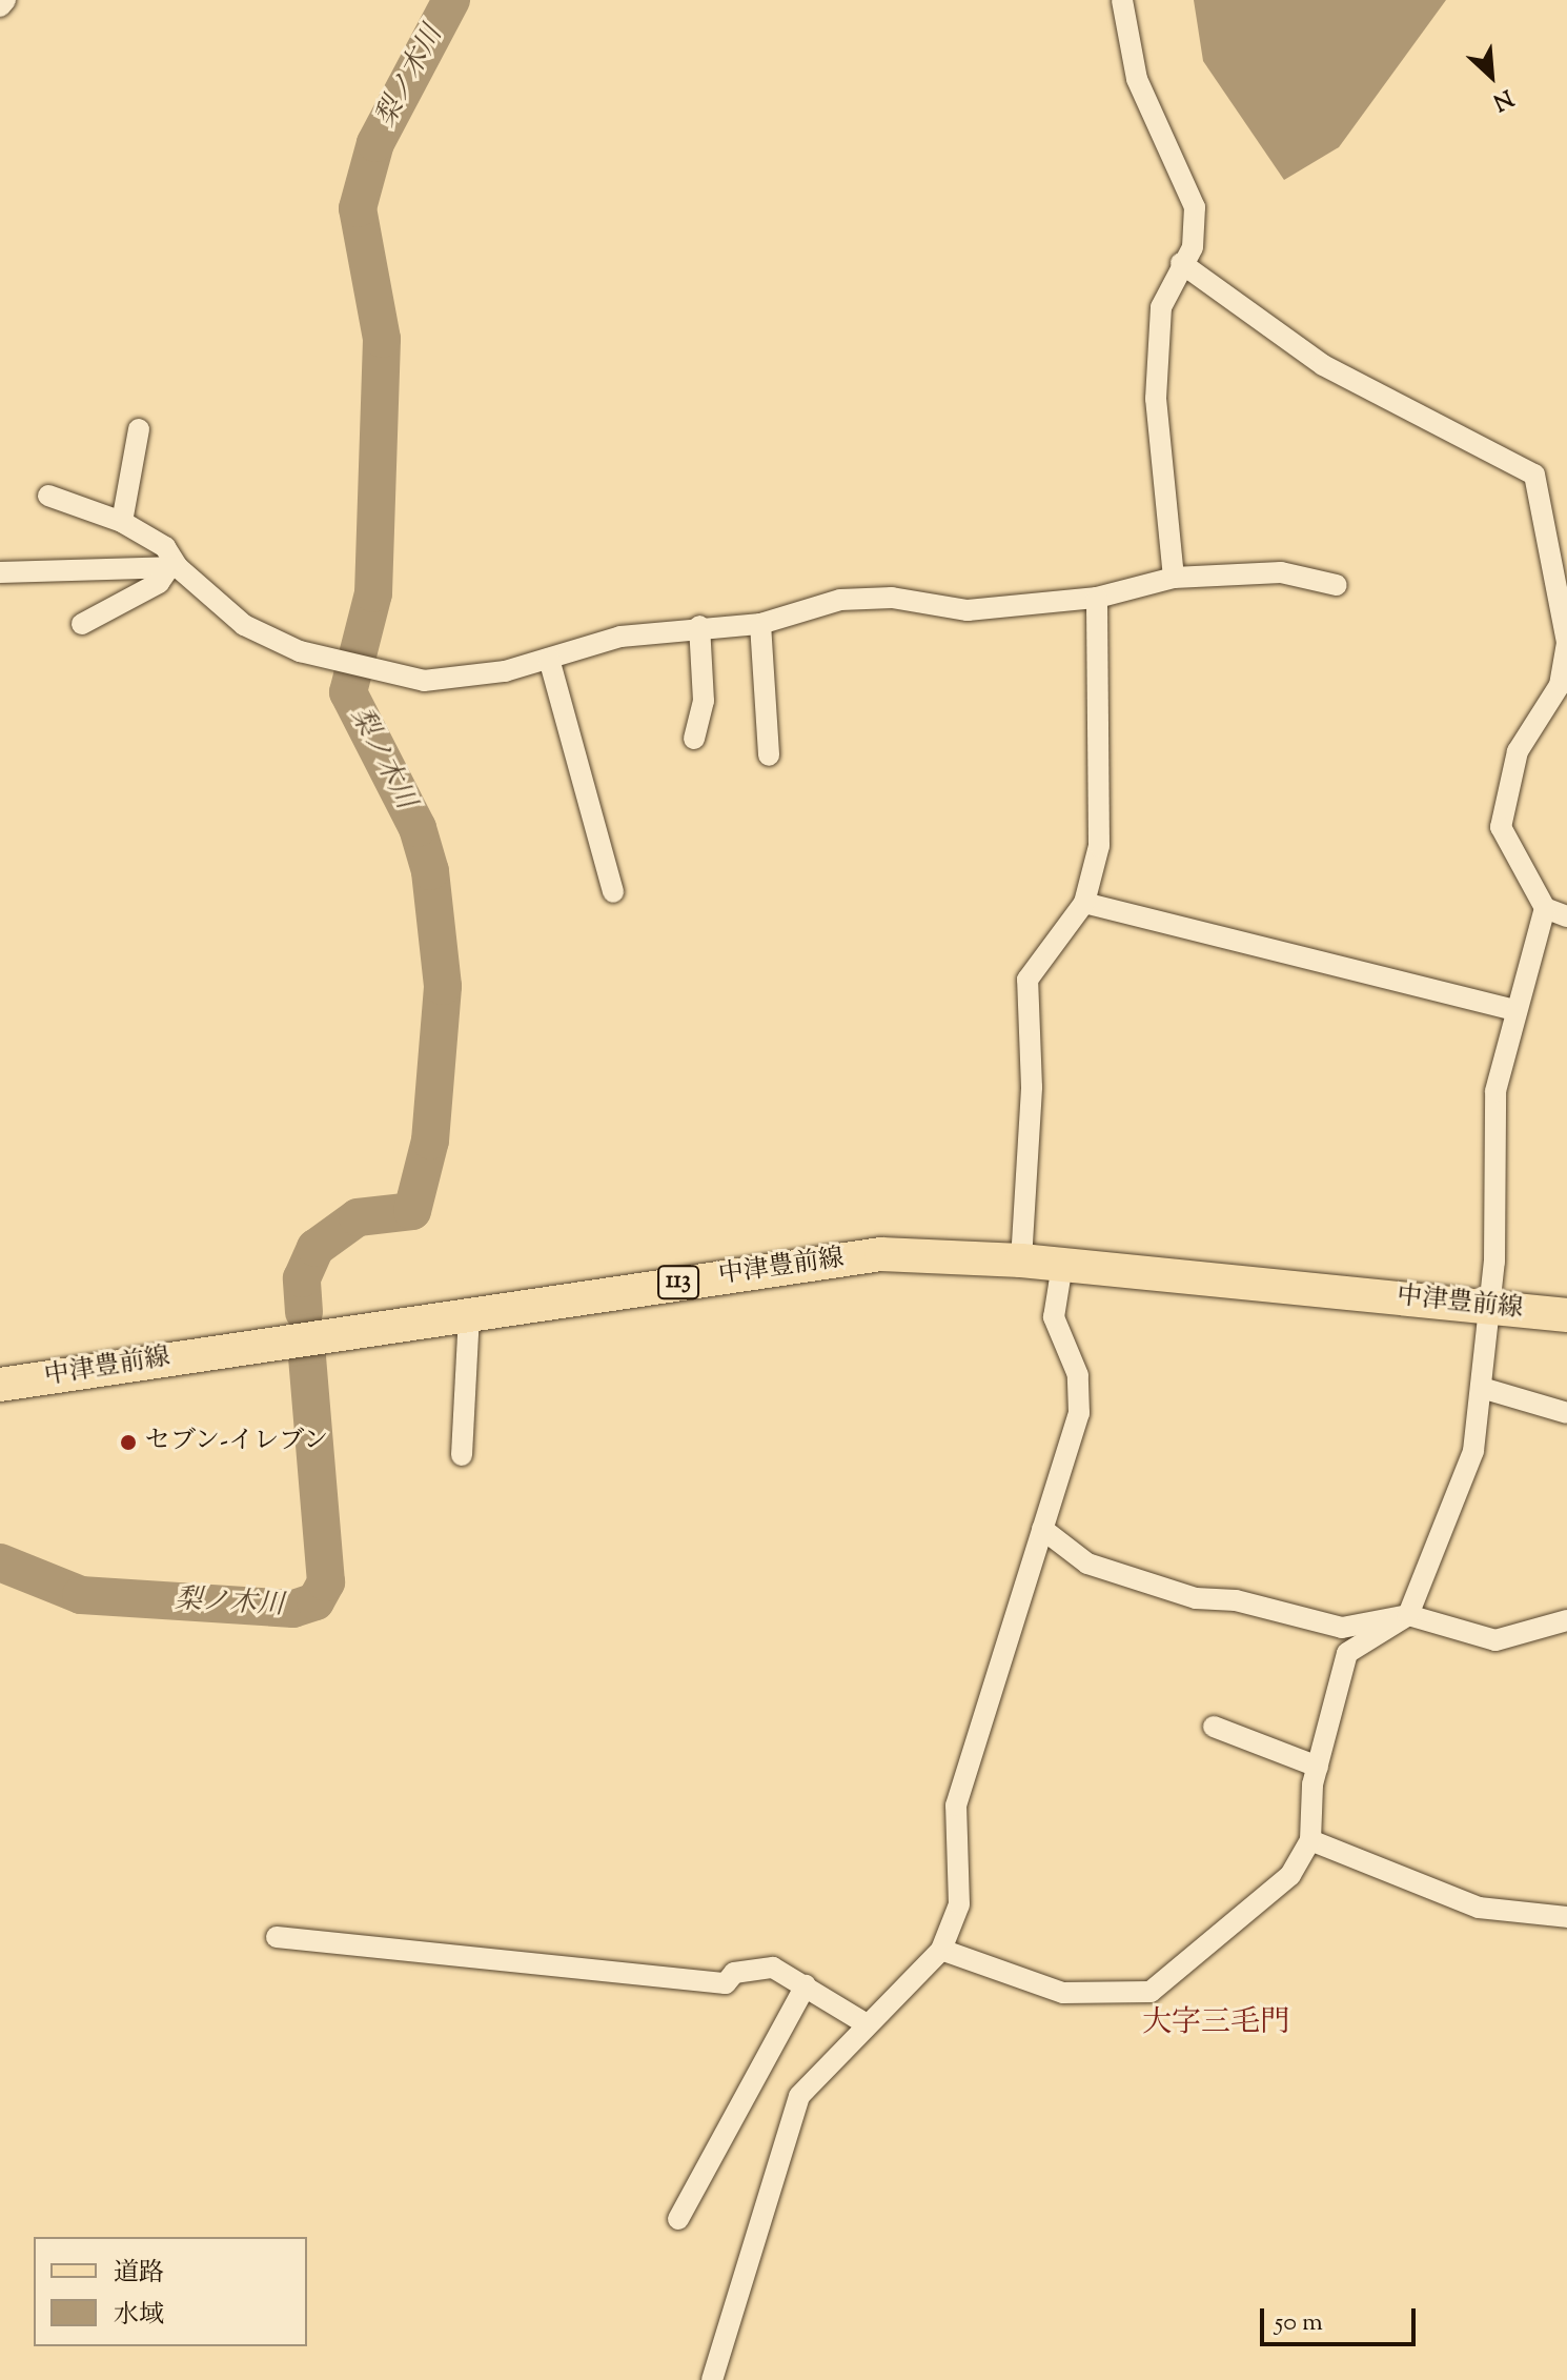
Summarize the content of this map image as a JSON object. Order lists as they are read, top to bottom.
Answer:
{
  "streets": {
    "main road": ["中津豊前線", "113"]
  },
  "districts": ["大字三毛門"],
  "water": ["梨ノ木川"],
  "places": ["セブン-イレブン"],
  "legend": ["道路", "水域"],
  "scale_bar": "50 m",
  "north": "bottom right"
}
